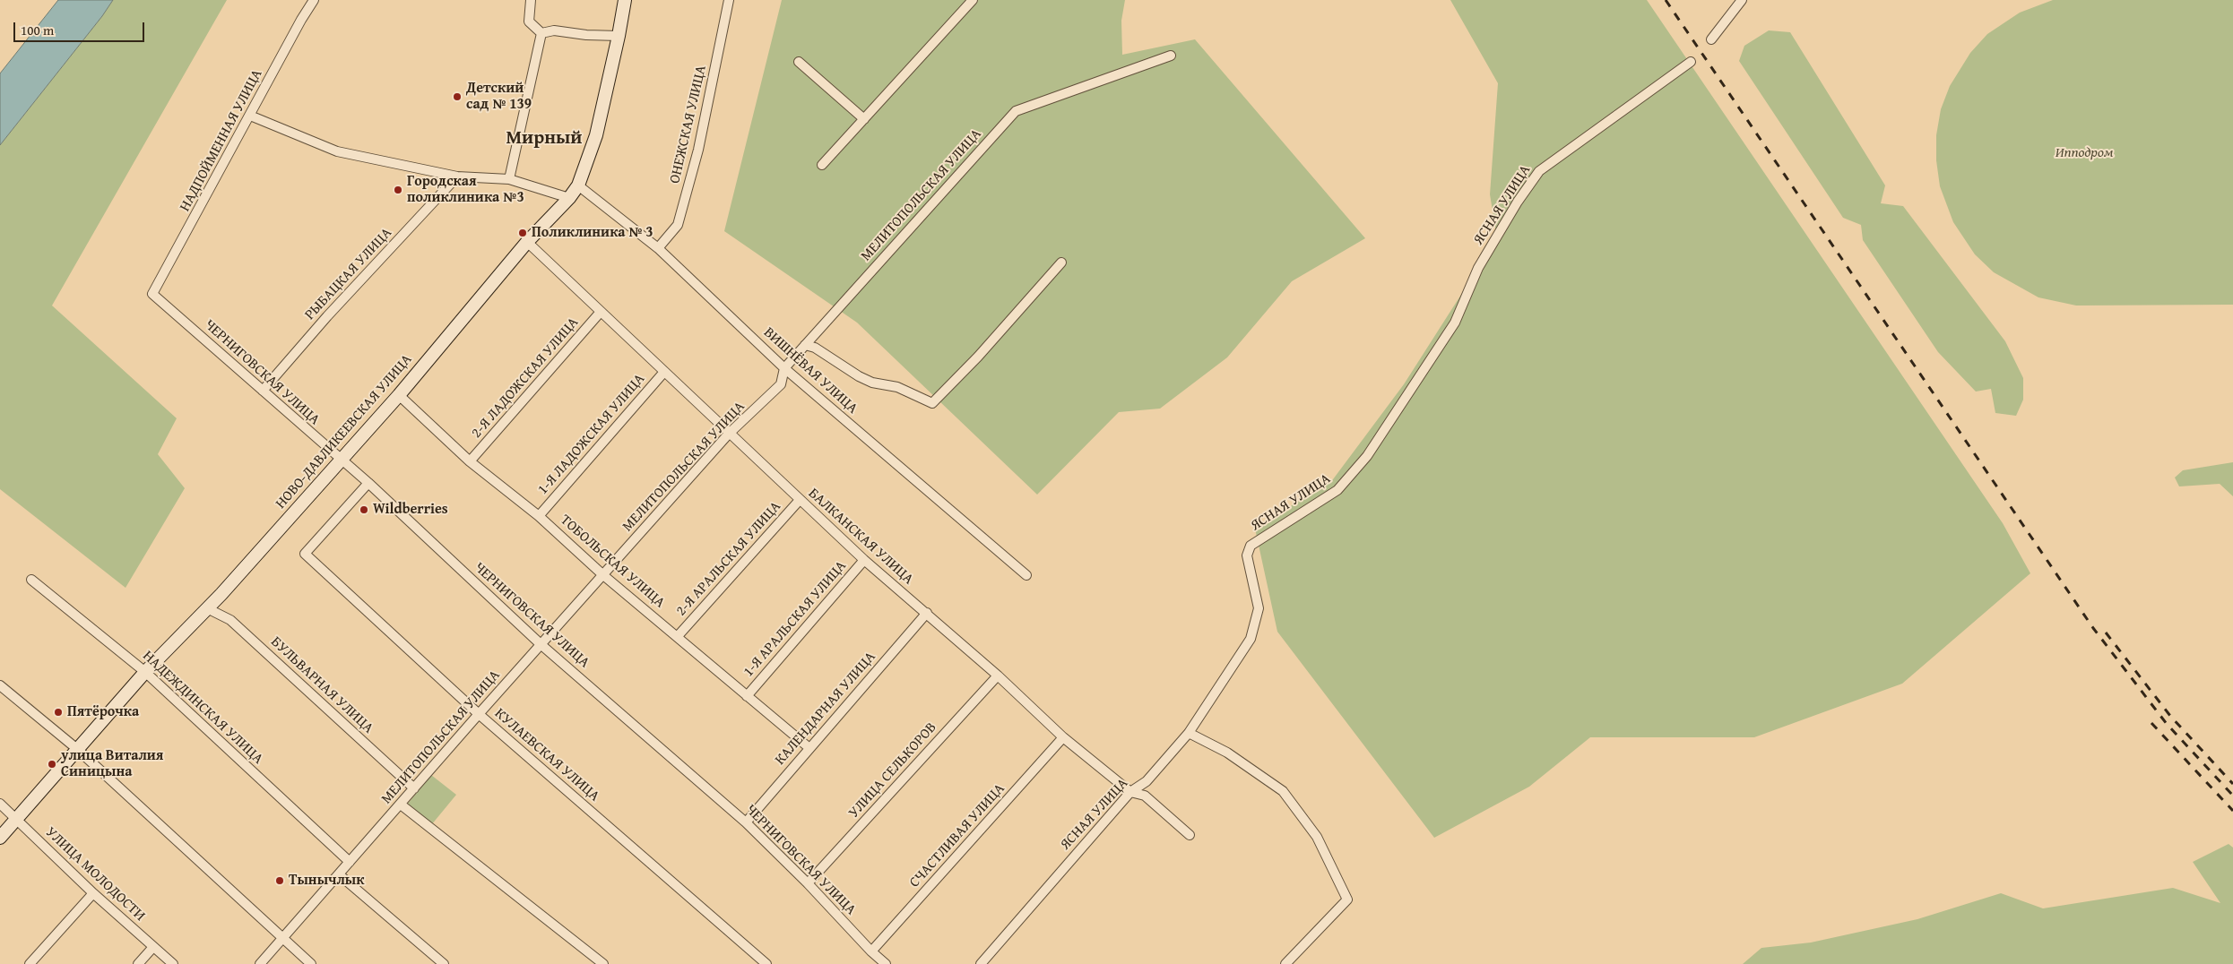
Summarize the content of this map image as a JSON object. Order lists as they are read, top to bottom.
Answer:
{
  "streets": {
    "street": [
      "ОНЕЖСКАЯ УЛИЦА",
      "НАДПОЙМЕННАЯ УЛИЦА",
      "МЕЛИТОПОЛЬСКАЯ УЛИЦА",
      "ЯСНАЯ УЛИЦА",
      "РЫБАЦКАЯ УЛИЦА",
      "ВИШНЁВАЯ УЛИЦА",
      "ЧЕРНИГОВСКАЯ УЛИЦА",
      "2-Я ЛАДОЖСКАЯ УЛИЦА",
      "НОВО-ДАВЛИКЕЕВСКАЯ УЛИЦА",
      "1-Я ЛАДОЖСКАЯ УЛИЦА",
      "БАЛКАНСКАЯ УЛИЦА",
      "2-Я АРАЛЬСКАЯ УЛИЦА",
      "ТОБОЛЬСКАЯ УЛИЦА",
      "1-Я АРАЛЬСКАЯ УЛИЦА",
      "БУЛЬВАРНАЯ УЛИЦА",
      "НАДЕЖДИНСКАЯ УЛИЦА",
      "КАЛЕНДАРНАЯ УЛИЦА",
      "КУЛАЕВСКАЯ УЛИЦА",
      "УЛИЦА СЕЛЬКОРОВ",
      "СЧАСТЛИВАЯ УЛИЦА",
      "УЛИЦА МОЛОДОСТИ"
    ]
  },
  "crossings": [
    ["ОНЕЖСКАЯ УЛИЦА", "ВИШНЁВАЯ УЛИЦА"],
    ["НАДПОЙМЕННАЯ УЛИЦА", "ЧЕРНИГОВСКАЯ УЛИЦА"],
    ["МЕЛИТОПОЛЬСКАЯ УЛИЦА", "ВИШНЁВАЯ УЛИЦА"],
    ["МЕЛИТОПОЛЬСКАЯ УЛИЦА", "ЧЕРНИГОВСКАЯ УЛИЦА"],
    ["МЕЛИТОПОЛЬСКАЯ УЛИЦА", "БАЛКАНСКАЯ УЛИЦА"],
    ["МЕЛИТОПОЛЬСКАЯ УЛИЦА", "ТОБОЛЬСКАЯ УЛИЦА"],
    ["МЕЛИТОПОЛЬСКАЯ УЛИЦА", "БУЛЬВАРНАЯ УЛИЦА"],
    ["МЕЛИТОПОЛЬСКАЯ УЛИЦА", "НАДЕЖДИНСКАЯ УЛИЦА"],
    ["МЕЛИТОПОЛЬСКАЯ УЛИЦА", "КУЛАЕВСКАЯ УЛИЦА"],
    ["ЯСНАЯ УЛИЦА", "БАЛКАНСКАЯ УЛИЦА"],
    ["РЫБАЦКАЯ УЛИЦА", "ЧЕРНИГОВСКАЯ УЛИЦА"],
    ["ВИШНЁВАЯ УЛИЦА", "НОВО-ДАВЛИКЕЕВСКАЯ УЛИЦА"],
    ["ЧЕРНИГОВСКАЯ УЛИЦА", "НОВО-ДАВЛИКЕЕВСКАЯ УЛИЦА"],
    ["ЧЕРНИГОВСКАЯ УЛИЦА", "КАЛЕНДАРНАЯ УЛИЦА"],
    ["ЧЕРНИГОВСКАЯ УЛИЦА", "КУЛАЕВСКАЯ УЛИЦА"],
    ["ЧЕРНИГОВСКАЯ УЛИЦА", "УЛИЦА СЕЛЬКОРОВ"],
    ["ЧЕРНИГОВСКАЯ УЛИЦА", "СЧАСТЛИВАЯ УЛИЦА"],
    ["2-Я ЛАДОЖСКАЯ УЛИЦА", "БАЛКАНСКАЯ УЛИЦА"],
    ["2-Я ЛАДОЖСКАЯ УЛИЦА", "ТОБОЛЬСКАЯ УЛИЦА"],
    ["НОВО-ДАВЛИКЕЕВСКАЯ УЛИЦА", "БАЛКАНСКАЯ УЛИЦА"],
    ["НОВО-ДАВЛИКЕЕВСКАЯ УЛИЦА", "ТОБОЛЬСКАЯ УЛИЦА"],
    ["НОВО-ДАВЛИКЕЕВСКАЯ УЛИЦА", "БУЛЬВАРНАЯ УЛИЦА"],
    ["НОВО-ДАВЛИКЕЕВСКАЯ УЛИЦА", "НАДЕЖДИНСКАЯ УЛИЦА"],
    ["НОВО-ДАВЛИКЕЕВСКАЯ УЛИЦА", "УЛИЦА МОЛОДОСТИ"],
    ["1-Я ЛАДОЖСКАЯ УЛИЦА", "БАЛКАНСКАЯ УЛИЦА"],
    ["1-Я ЛАДОЖСКАЯ УЛИЦА", "ТОБОЛЬСКАЯ УЛИЦА"],
    ["БАЛКАНСКАЯ УЛИЦА", "2-Я АРАЛЬСКАЯ УЛИЦА"],
    ["БАЛКАНСКАЯ УЛИЦА", "1-Я АРАЛЬСКАЯ УЛИЦА"],
    ["БАЛКАНСКАЯ УЛИЦА", "КАЛЕНДАРНАЯ УЛИЦА"],
    ["БАЛКАНСКАЯ УЛИЦА", "УЛИЦА СЕЛЬКОРОВ"],
    ["БАЛКАНСКАЯ УЛИЦА", "СЧАСТЛИВАЯ УЛИЦА"],
    ["2-Я АРАЛЬСКАЯ УЛИЦА", "ТОБОЛЬСКАЯ УЛИЦА"],
    ["ТОБОЛЬСКАЯ УЛИЦА", "1-Я АРАЛЬСКАЯ УЛИЦА"],
    ["ТОБОЛЬСКАЯ УЛИЦА", "КАЛЕНДАРНАЯ УЛИЦА"]
  ],
  "districts": ["Мирный"],
  "parks": ["Ипподром"],
  "places": [
    "Детский сад № 139",
    "Городская поликлиника №3",
    "Поликлиника № 3",
    "Wildberries",
    "Пятёрочка",
    "улица Виталия Синицына",
    "Тынычлык"
  ],
  "scale_bar": "100 m"
}
